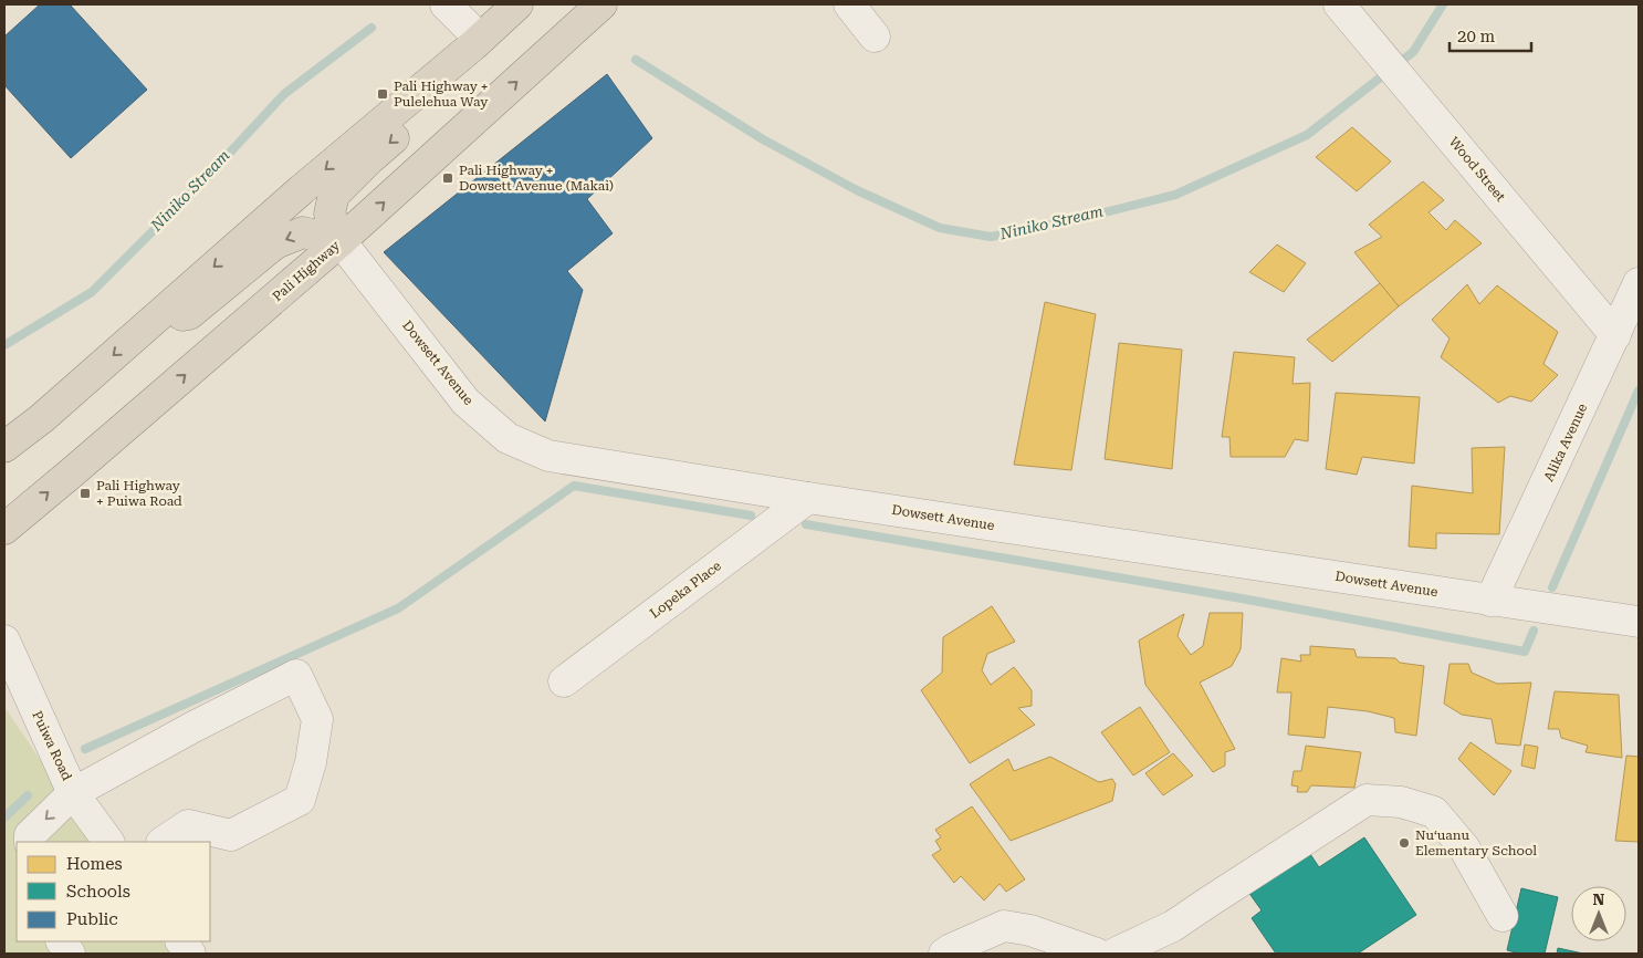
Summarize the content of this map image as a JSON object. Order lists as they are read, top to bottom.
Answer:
{
  "streets": {
    "highway": ["Pali Highway"],
    "street": [
      "Wood Street",
      "Dowsett Avenue",
      "Alika Avenue",
      "Lopeka Place",
      "Puiwa Road"
    ]
  },
  "crossings": [
    ["Wood Street", "Alika Avenue"],
    ["Pali Highway", "Dowsett Avenue"],
    ["Dowsett Avenue", "Alika Avenue"],
    ["Dowsett Avenue", "Lopeka Place"]
  ],
  "water": ["Niniko Stream"],
  "places": {
    "transit": ["Pali Highway + Pulelehua Way", "Pali Highway + Dowsett Avenue (Makai)", "Pali Highway + Puiwa Road"],
    "other": ["Nuʻuanu Elementary School"]
  },
  "legend": ["Homes", "Schools", "Public"],
  "scale_bar": "20 m",
  "north": "top"
}
